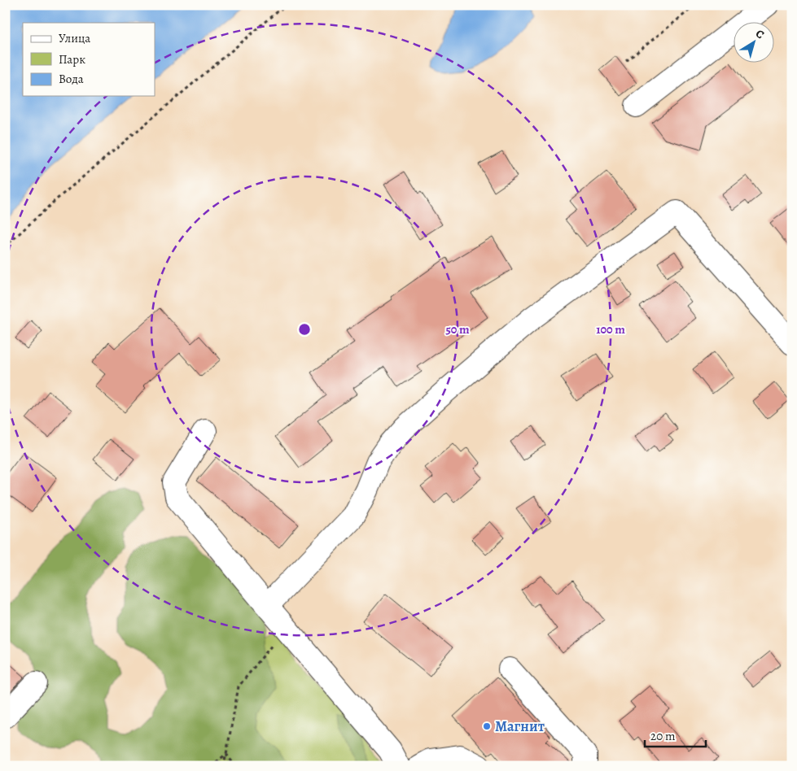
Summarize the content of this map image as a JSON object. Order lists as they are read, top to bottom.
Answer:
{
  "places": ["Магнит"],
  "legend": ["Улица", "Парк", "Вода"],
  "scale_bar": "20 m",
  "north": "top right",
  "rings": ["50 m", "100 m"]
}
